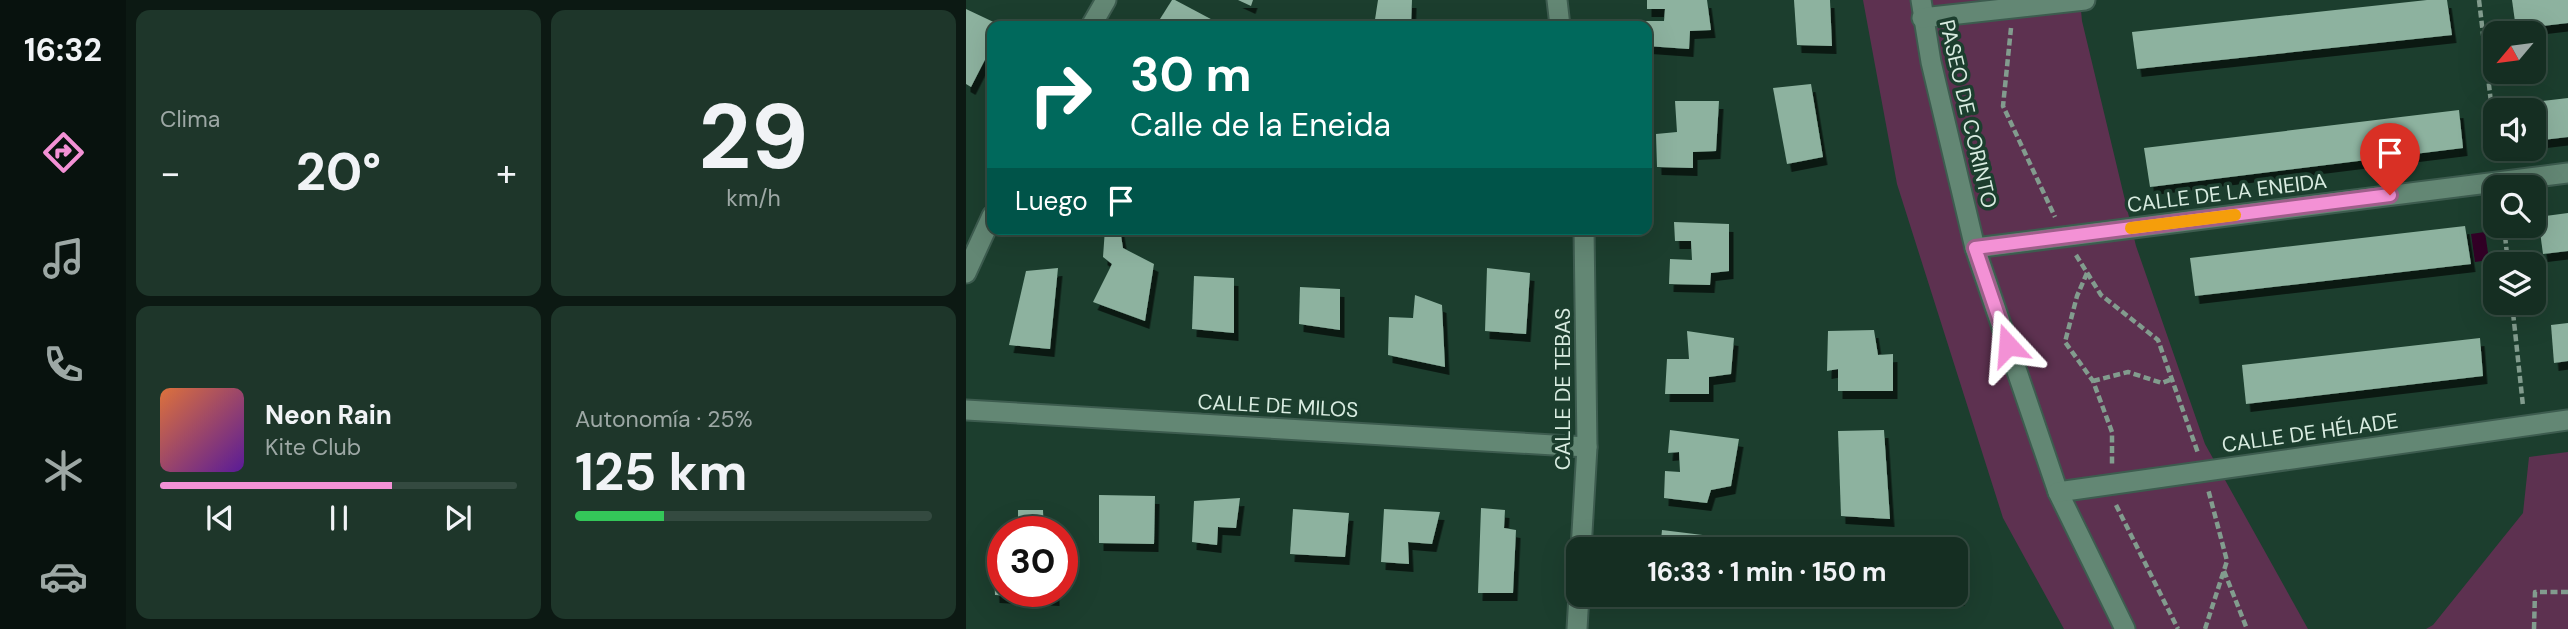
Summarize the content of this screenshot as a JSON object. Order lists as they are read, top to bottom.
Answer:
{
  "streets": {
    "street": [
      "PASEO DE CORINTO",
      "CALLE DE LA ENEIDA",
      "CALLE DE TEBAS",
      "CALLE DE MILOS",
      "CALLE DE HÉLADE"
    ]
  },
  "crossings": [
    ["PASEO DE CORINTO", "CALLE DE LA ENEIDA"],
    ["PASEO DE CORINTO", "CALLE DE HÉLADE"],
    ["CALLE DE TEBAS", "CALLE DE MILOS"]
  ],
  "north": "bottom left",
  "page": {
    "tabs": "16:32",
    "tile": [
      "Clima",
      ["29", "km/h"],
      ["Autonomía · 25%", "125 km"]
    ],
    "turn": ["30 m", "Calle de la Eneida"],
    "heat": ["−", "20°", "+"],
    "then": "Luego",
    "song": ["Neon Rain", "Kite Club"],
    "limit": "30",
    "trip": "16:33 · 1 min · 150 m"
  }
}
